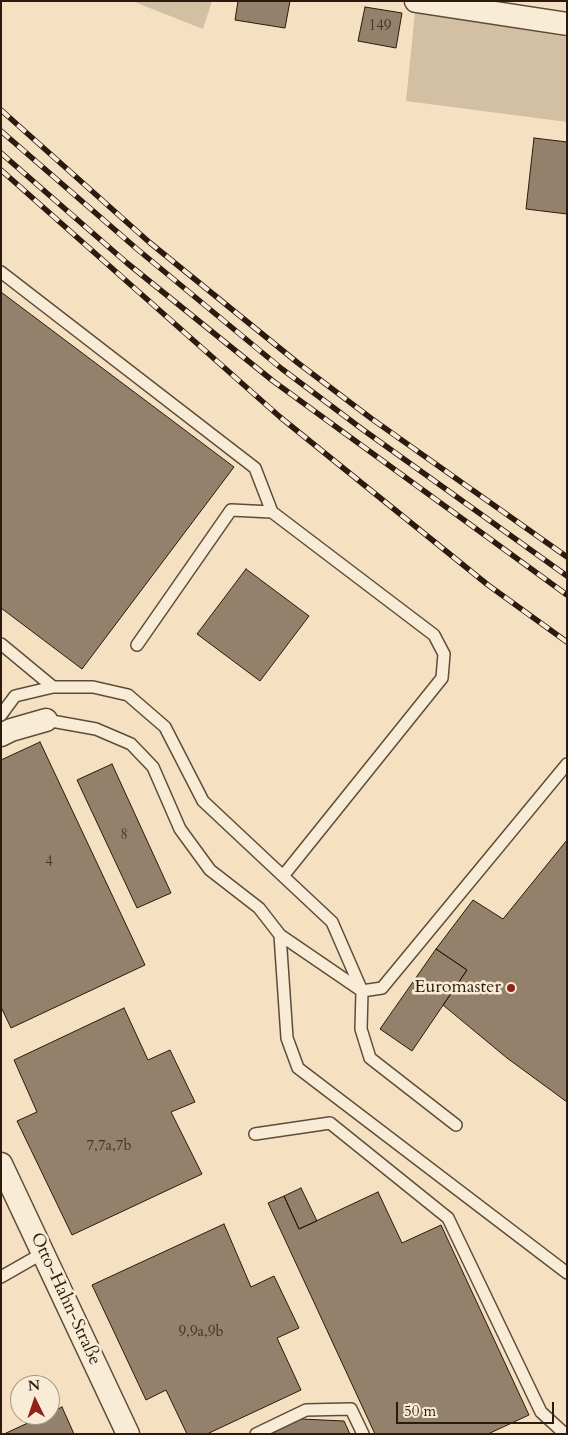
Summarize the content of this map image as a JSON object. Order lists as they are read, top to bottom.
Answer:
{
  "streets": {
    "street": ["Otto-Hahn-Straße"]
  },
  "places": ["Euromaster"],
  "house_numbers": [
    "149",
    "8",
    "4",
    "7,7a,7b",
    "9,9a,9b"
  ],
  "scale_bar": "50 m",
  "north": "top"
}
